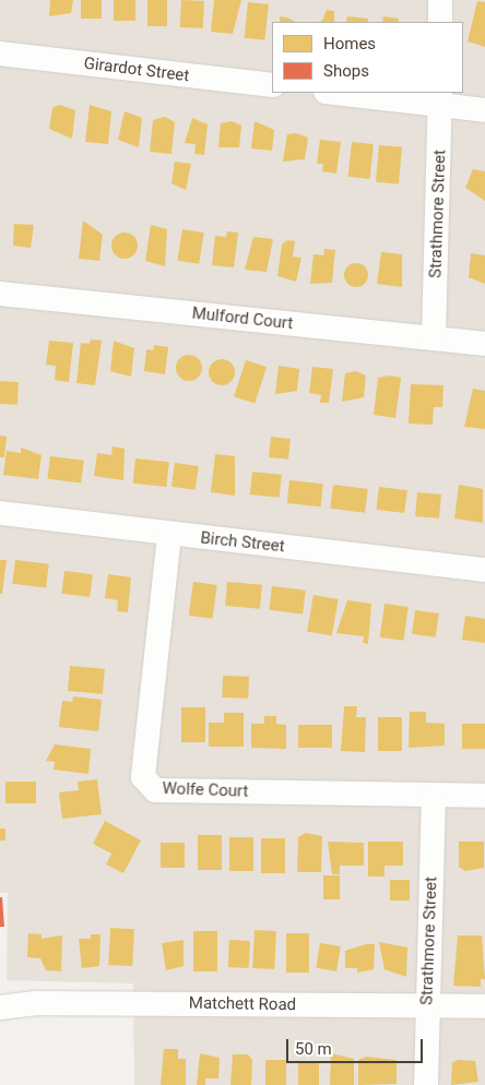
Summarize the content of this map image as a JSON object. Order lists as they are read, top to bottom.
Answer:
{
  "streets": {
    "street": [
      "Girardot Street",
      "Strathmore Street",
      "Mulford Court",
      "Birch Street",
      "Wolfe Court",
      "Matchett Road"
    ]
  },
  "crossings": [
    ["Strathmore Street", "Mulford Court"],
    ["Strathmore Street", "Wolfe Court"],
    ["Strathmore Street", "Matchett Road"],
    ["Birch Street", "Wolfe Court"]
  ],
  "legend": ["Homes", "Shops"],
  "scale_bar": "50 m"
}
